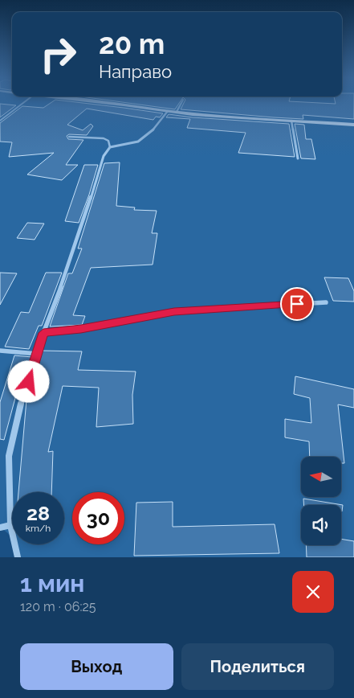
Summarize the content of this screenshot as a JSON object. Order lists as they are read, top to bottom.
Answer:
{
  "north": "left",
  "page": {
    "turn": ["20 m", "Направо"],
    "speed": "28 km/h",
    "limit": "30",
    "heading": ["1 мин", "120 m · 06:25"],
    "buttons": ["Выход", "Поделиться"]
  }
}
